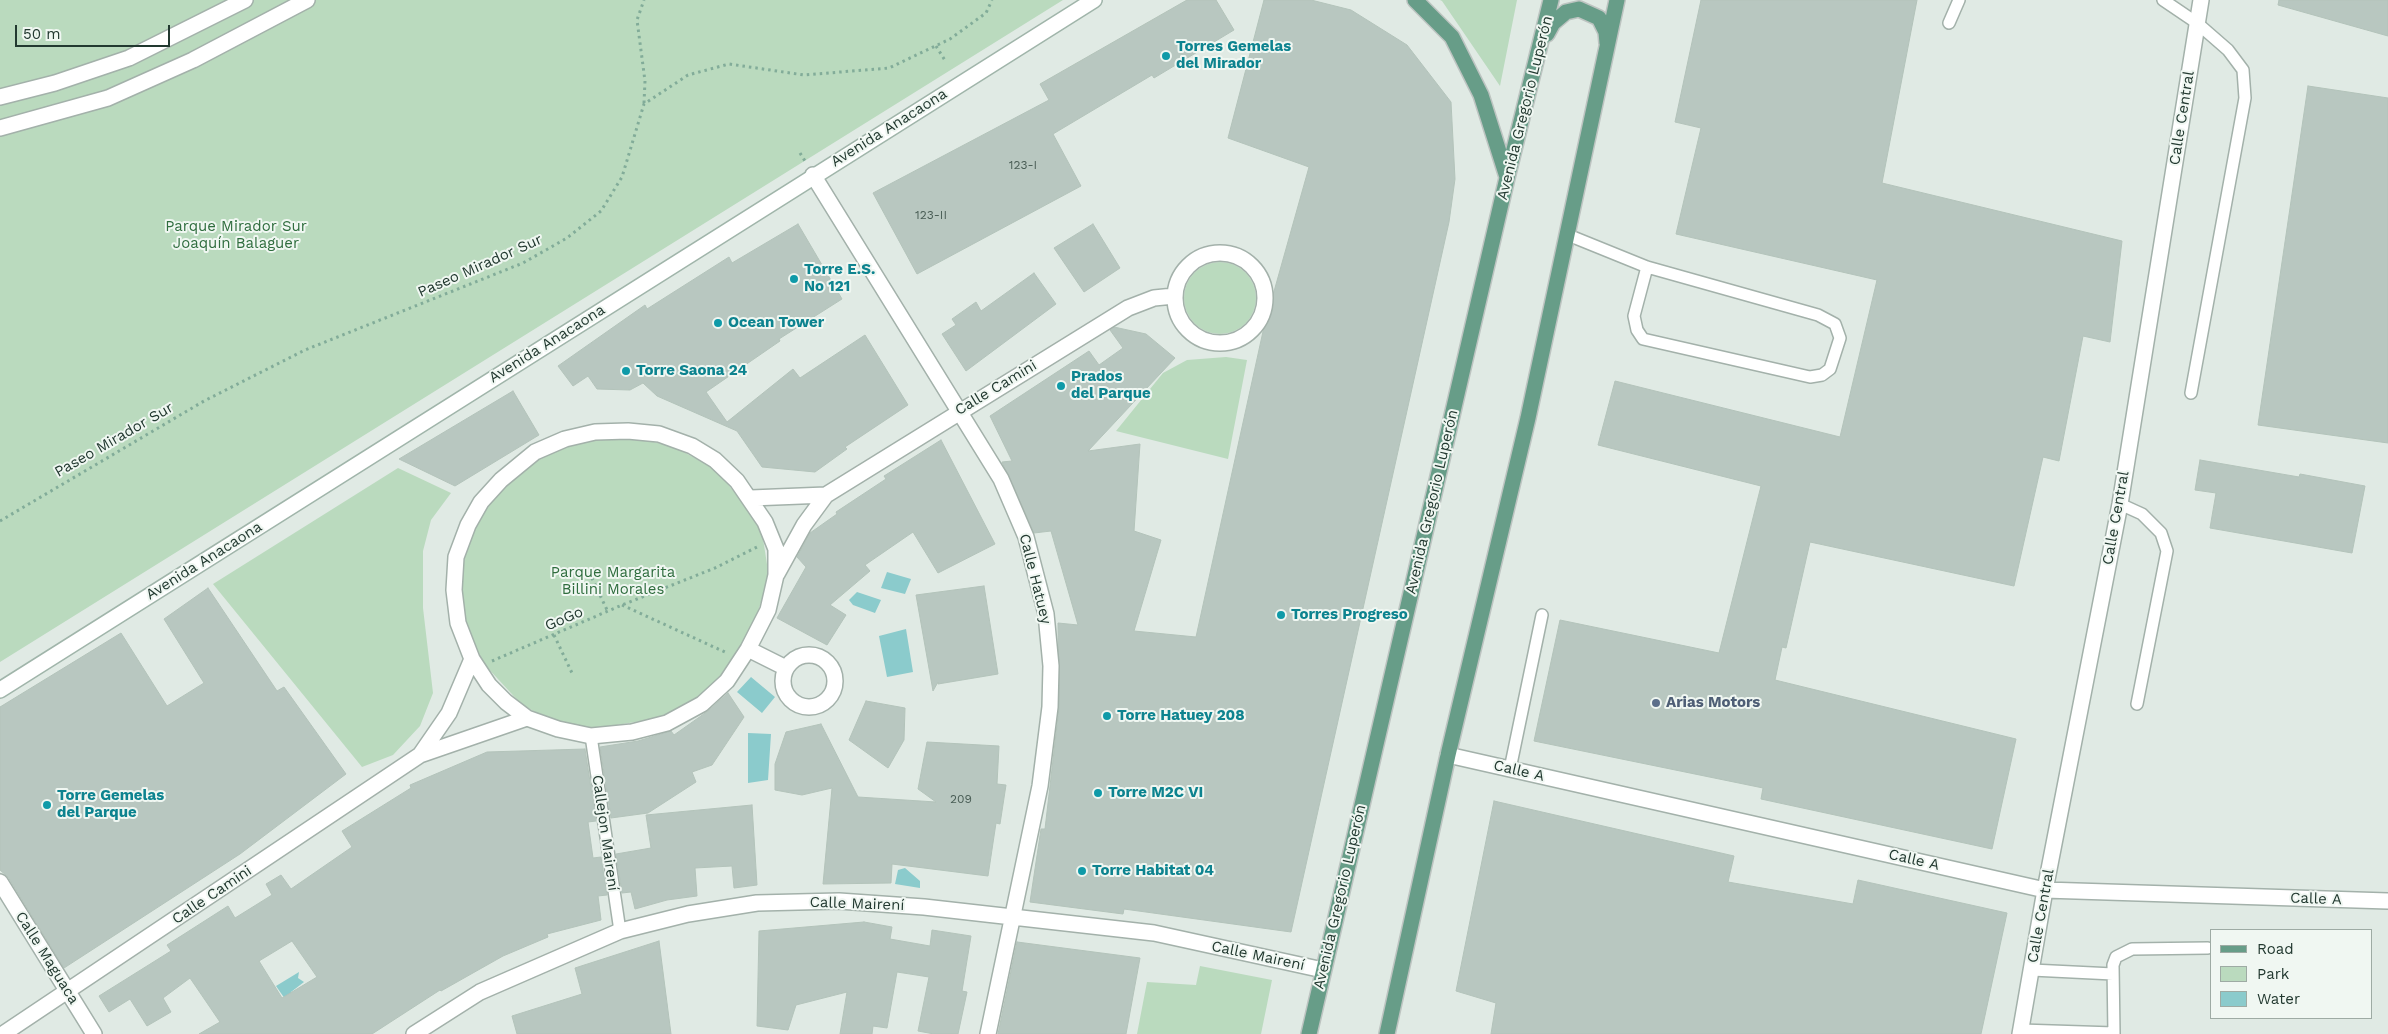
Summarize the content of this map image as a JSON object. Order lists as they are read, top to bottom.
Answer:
{
  "streets": {
    "main road": ["Avenida Gregorio Luperón"],
    "street": [
      "Calle Central",
      "Avenida Anacaona",
      "Calle Camini",
      "Calle Hatuey",
      "Calle A",
      "Calle Mairení",
      "Calle Maguaca"
    ],
    "lane": ["Callejon Mairení"],
    "path": ["Paseo Mirador Sur", "GoGo"]
  },
  "crossings": [
    ["Avenida Gregorio Luperón", "Calle Mairení"],
    ["Calle Central", "Calle A"],
    ["Avenida Anacaona", "Calle Hatuey"],
    ["Calle Camini", "Calle Hatuey"],
    ["Calle Camini", "GoGo"],
    ["Calle Camini", "Calle Maguaca"],
    ["Calle Hatuey", "Calle Mairení"],
    ["Callejon Mairení", "Calle Mairení"]
  ],
  "parks": ["Parque Mirador Sur Joaquín Balaguer", "Parque Margarita Billini Morales"],
  "places": [
    "Torres Gemelas del Mirador",
    "Torre E.S. No 121",
    "Ocean Tower",
    "Torre Saona 24",
    "Prados del Parque",
    "Torres Progreso",
    "Arias Motors",
    "Torre Hatuey 208",
    "Torre M2C VI",
    "Torre Gemelas del Parque",
    "Torre Habitat 04"
  ],
  "house_numbers": ["123-I", "123-II", "209"],
  "legend": ["Road", "Park", "Water"],
  "scale_bar": "50 m"
}
